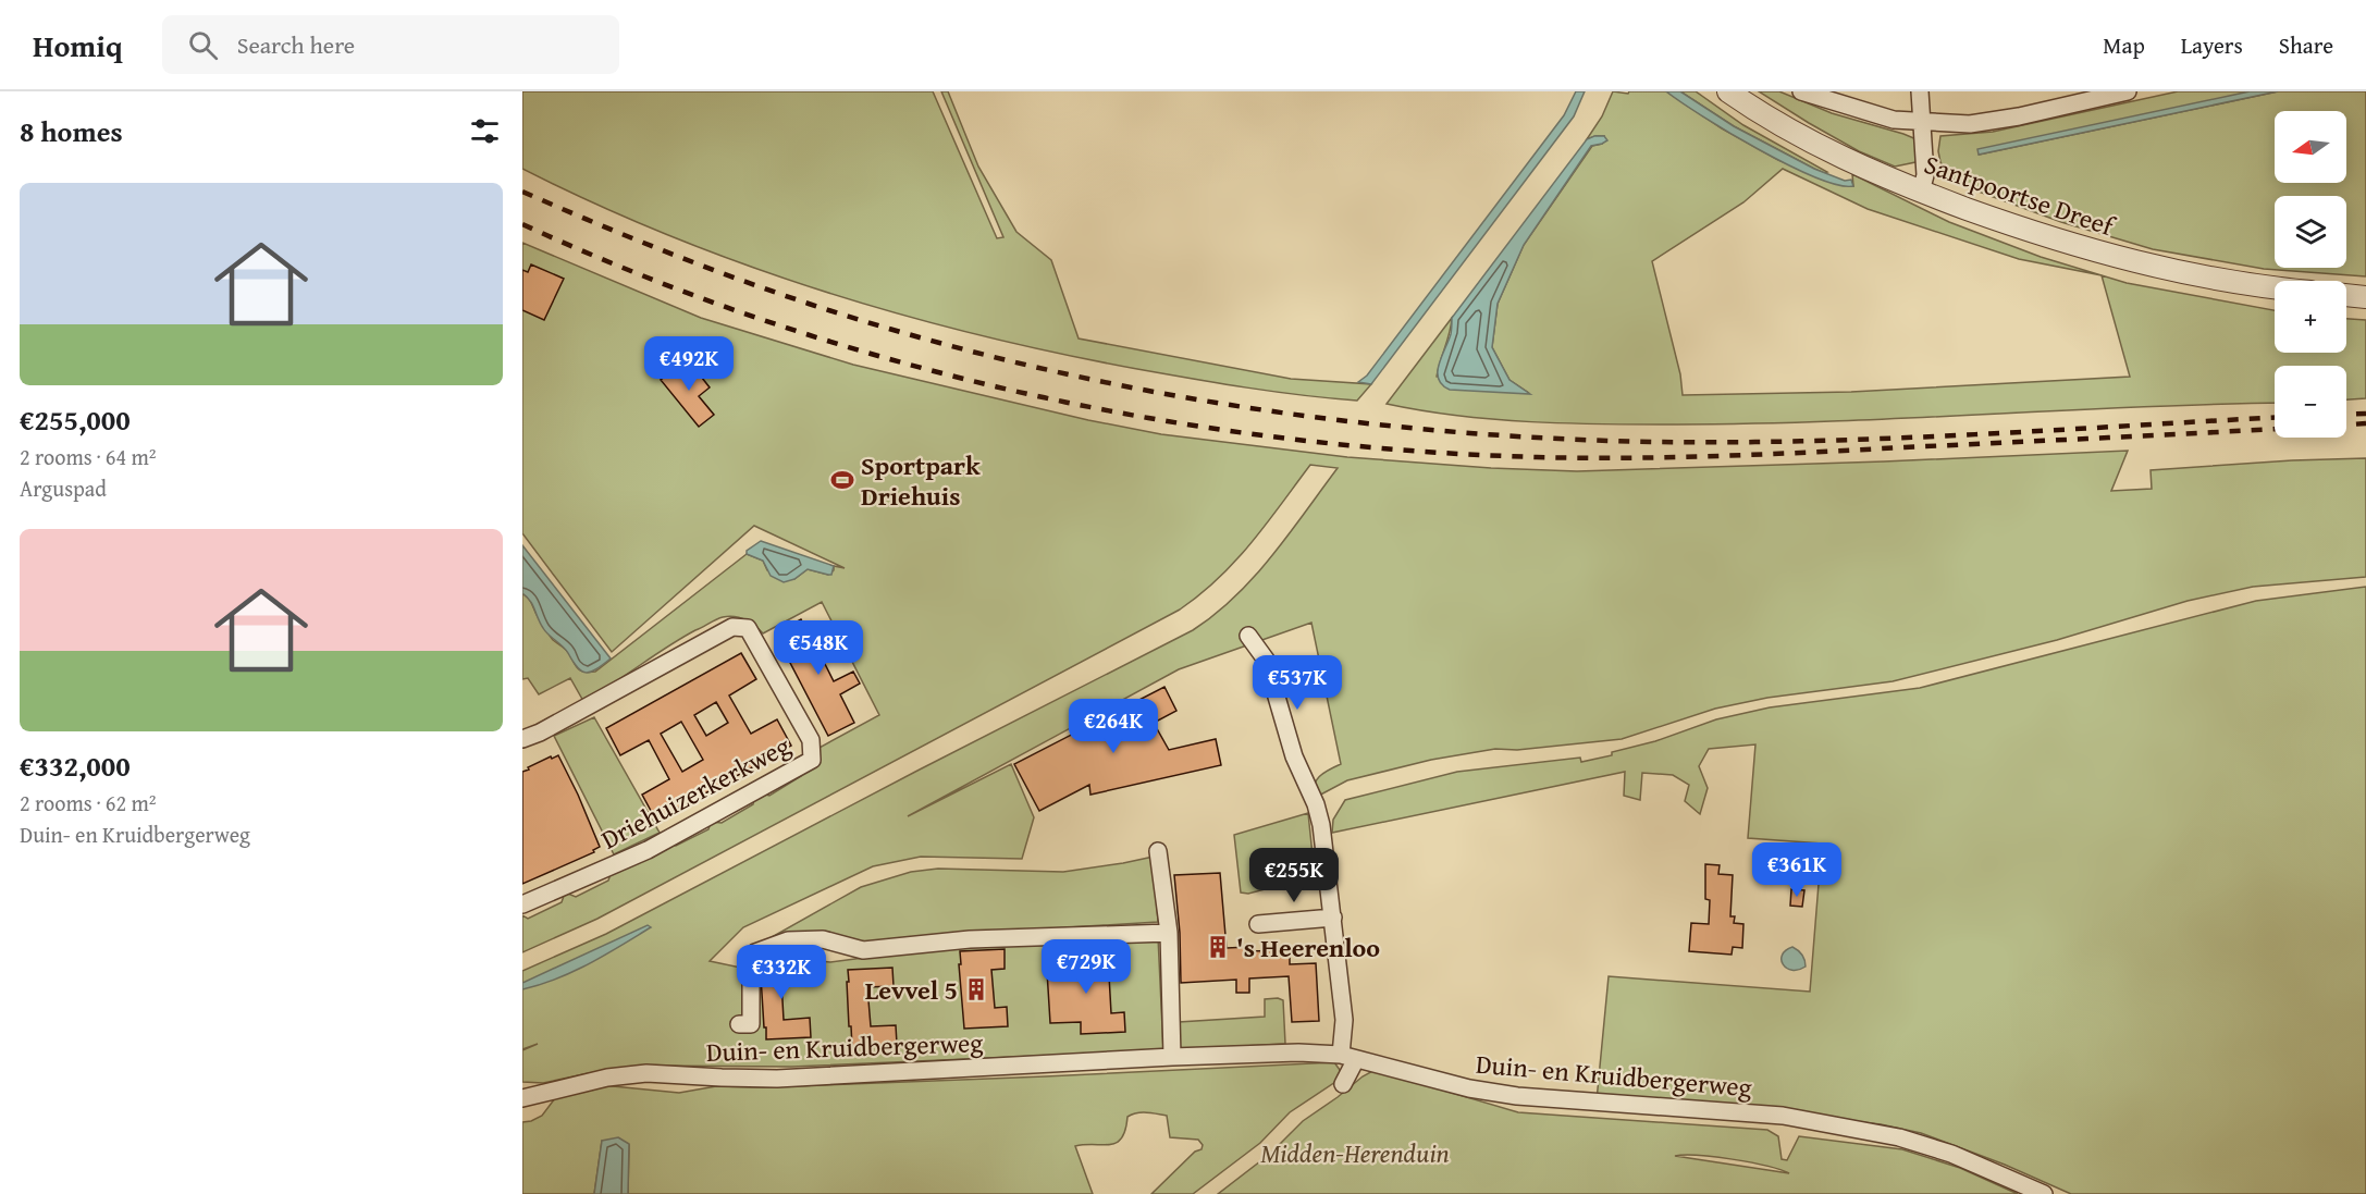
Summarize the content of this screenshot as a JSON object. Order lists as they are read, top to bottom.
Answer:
{
  "streets": {
    "street": ["Santpoortse Dreef", "Driehuizerkerkweg", "Duin- en Kruidbergerweg"]
  },
  "parks": ["Midden-Herenduin"],
  "places": {
    "sports": ["Sportpark Driehuis"],
    "building": ["'s Heerenloo", "Levvel 5"]
  },
  "north": "left",
  "page": {
    "header": "Homiq",
    "search": "Search here",
    "nav": ["Map", "Layers", "Share"],
    "heading": "8 homes",
    "map_buttons": ["+", "−"],
    "list": [
      {
        "name": "€255,000",
        "note": "2 rooms · 64 m² · Arguspad"
      },
      {
        "name": "€332,000",
        "note": "2 rooms · 62 m² · Duin- en Kruidbergerweg"
      }
    ],
    "price": [
      "€492K",
      "€548K",
      "€537K",
      "€264K",
      "€361K",
      "€255K",
      "€729K",
      "€332K"
    ]
  }
}
